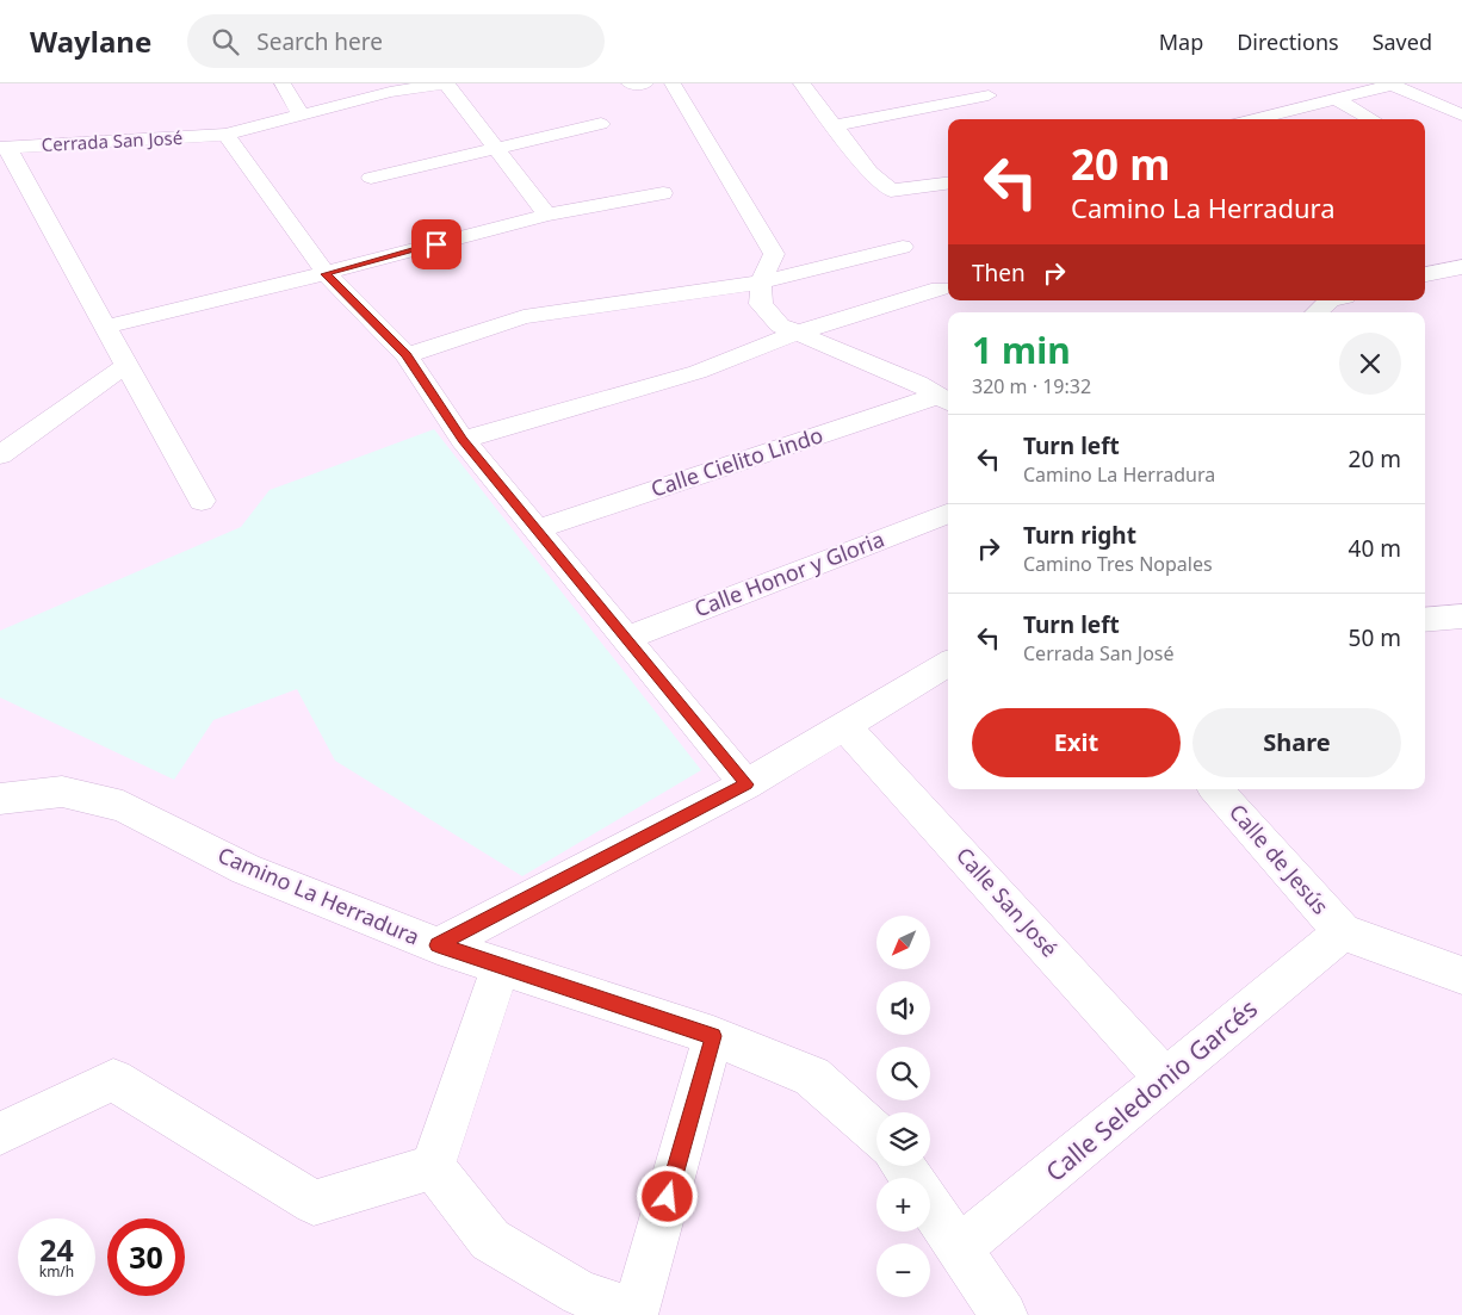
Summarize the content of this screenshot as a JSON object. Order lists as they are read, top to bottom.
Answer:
{
  "streets": {
    "street": [
      "Cerrada San José",
      "Calle Cielito Lindo",
      "Calle Honor y Gloria",
      "Calle de Jesús",
      "Camino La Herradura",
      "Calle San José",
      "Calle Seledonio Garcés"
    ]
  },
  "crossings": [
    ["Calle de Jesús", "Calle Seledonio Garcés"],
    ["Calle San José", "Calle Seledonio Garcés"]
  ],
  "north": "bottom left",
  "page": {
    "header": "Waylane",
    "search": "Search here",
    "nav": ["Map", "Directions", "Saved"],
    "turn": ["20 m", "Camino La Herradura"],
    "then": "Then",
    "heading": ["1 min", "320 m · 19:32"],
    "list": [
      {
        "name": "Turn left",
        "note": "Camino La Herradura",
        "value": "20 m"
      },
      {
        "name": "Turn right",
        "note": "Camino Tres Nopales",
        "value": "40 m"
      },
      {
        "name": "Turn left",
        "note": "Cerrada San José",
        "value": "50 m"
      }
    ],
    "buttons": ["Exit", "Share"],
    "map_buttons": ["+", "−"],
    "speed": "24 km/h",
    "limit": "30"
  }
}
